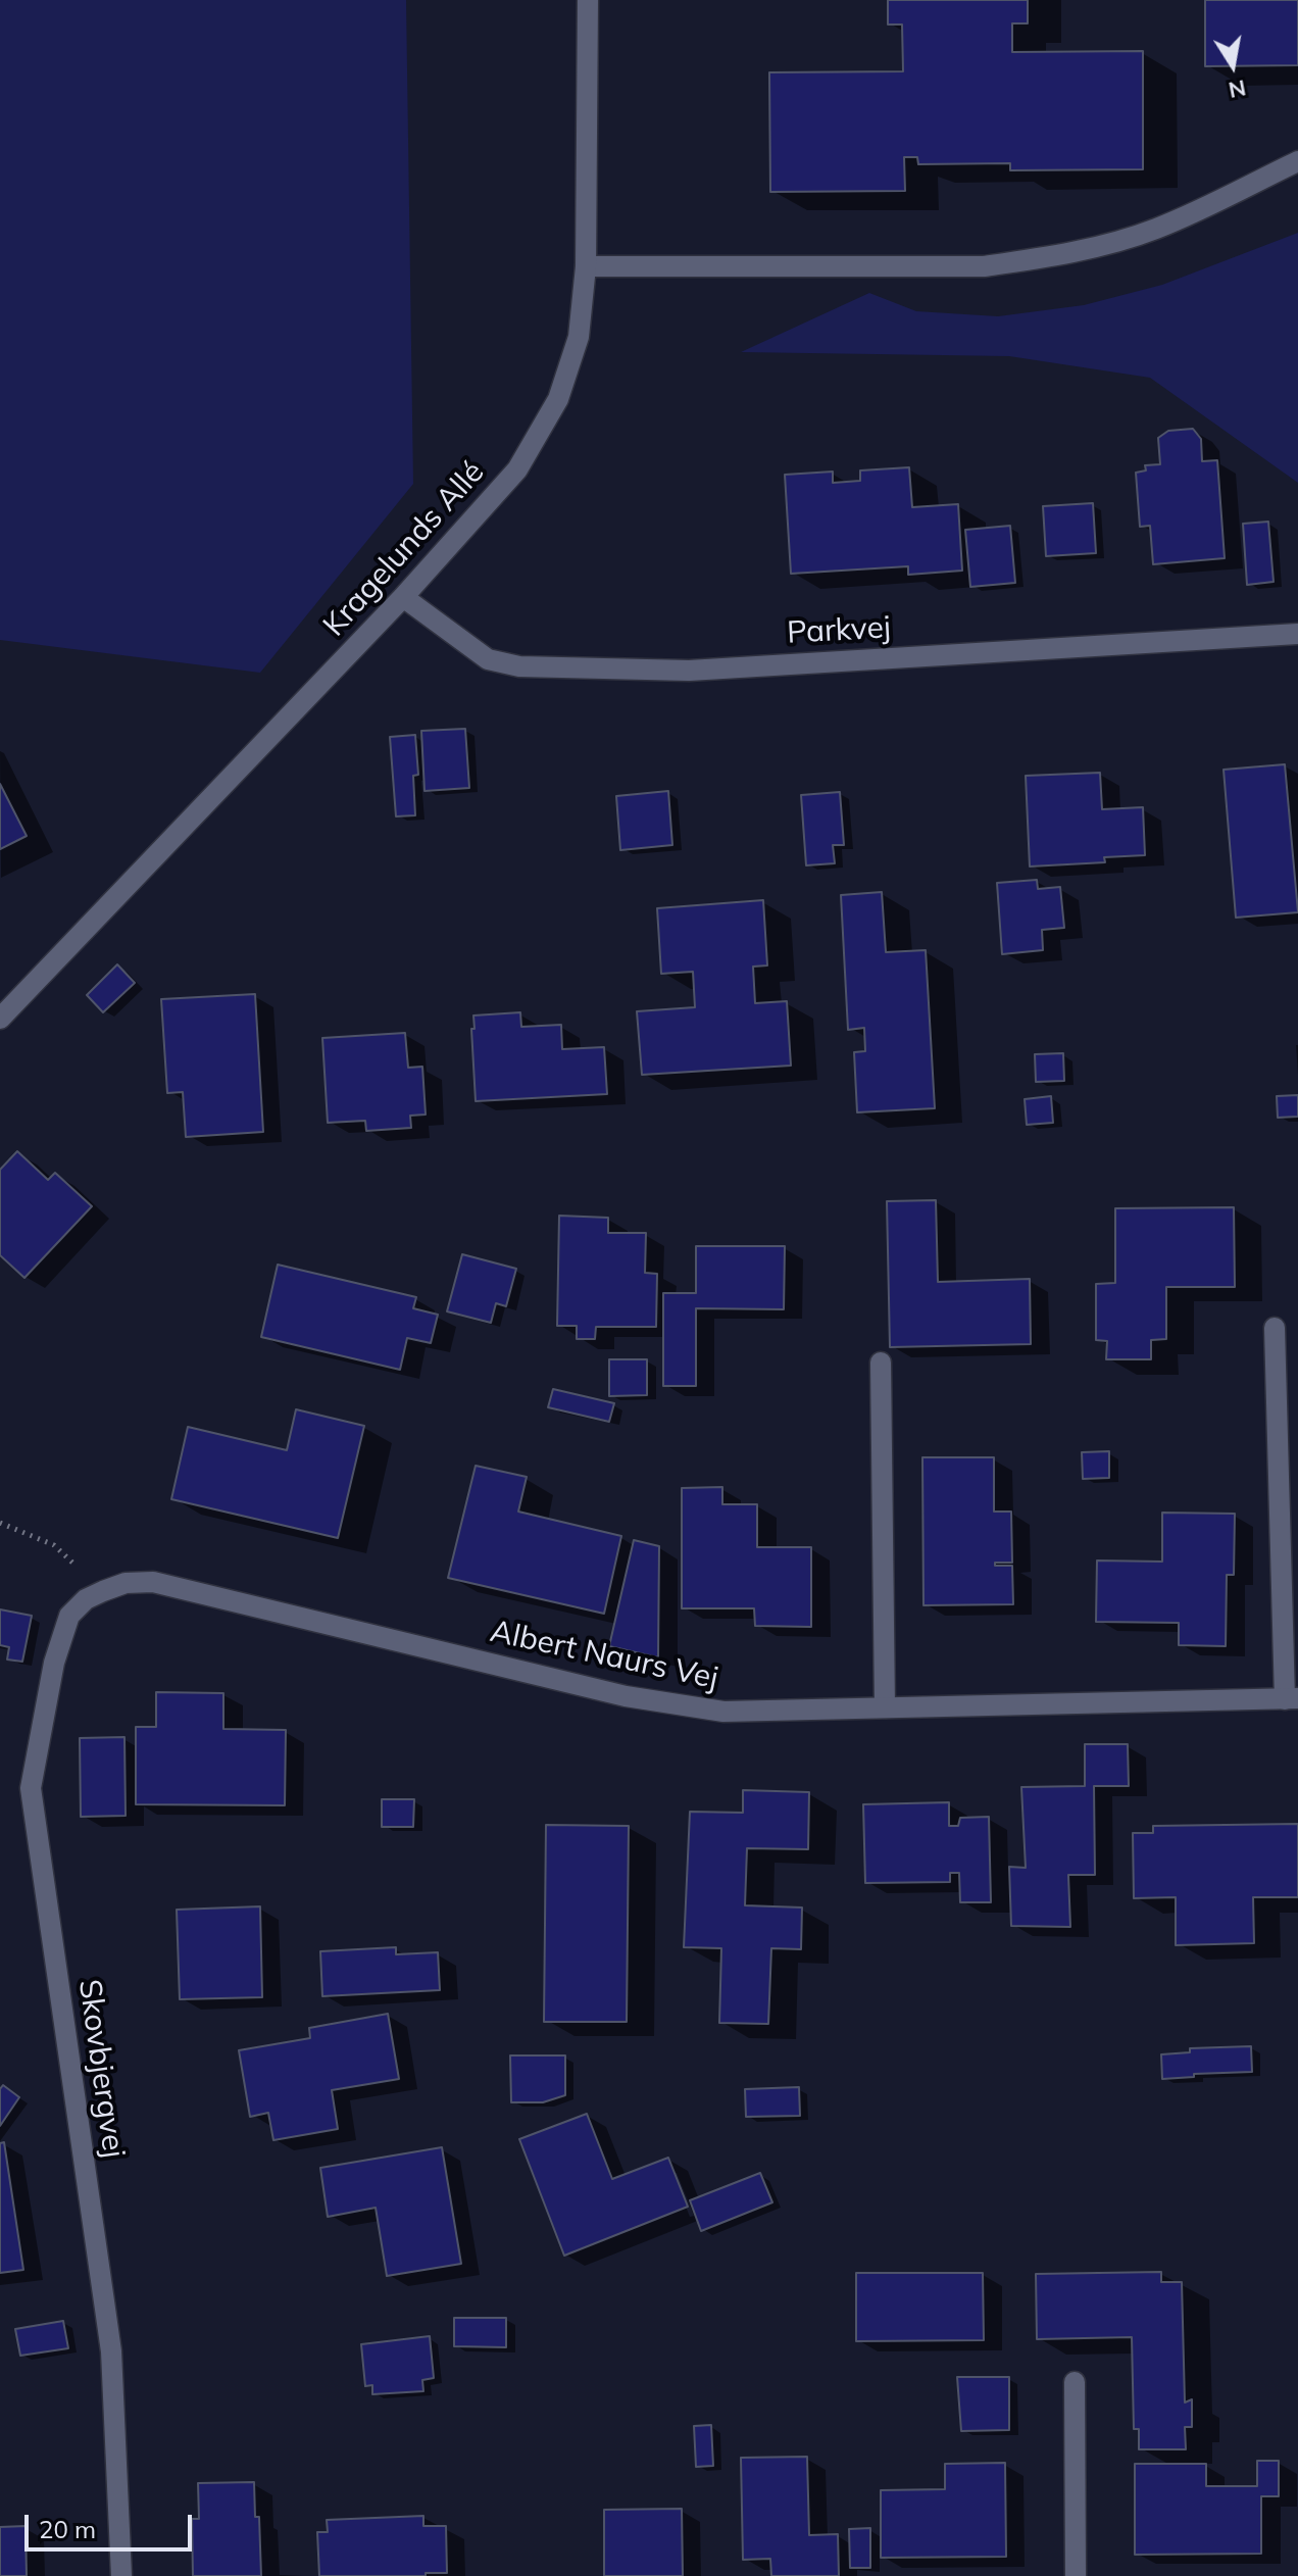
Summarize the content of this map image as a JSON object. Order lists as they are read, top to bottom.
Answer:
{
  "streets": {
    "street": [
      "Kragelunds Allé",
      "Parkvej",
      "Albert Naurs Vej",
      "Skovbjergvej"
    ]
  },
  "crossings": [
    ["Kragelunds Allé", "Parkvej"],
    ["Albert Naurs Vej", "Skovbjergvej"]
  ],
  "scale_bar": "20 m",
  "north": "bottom"
}
